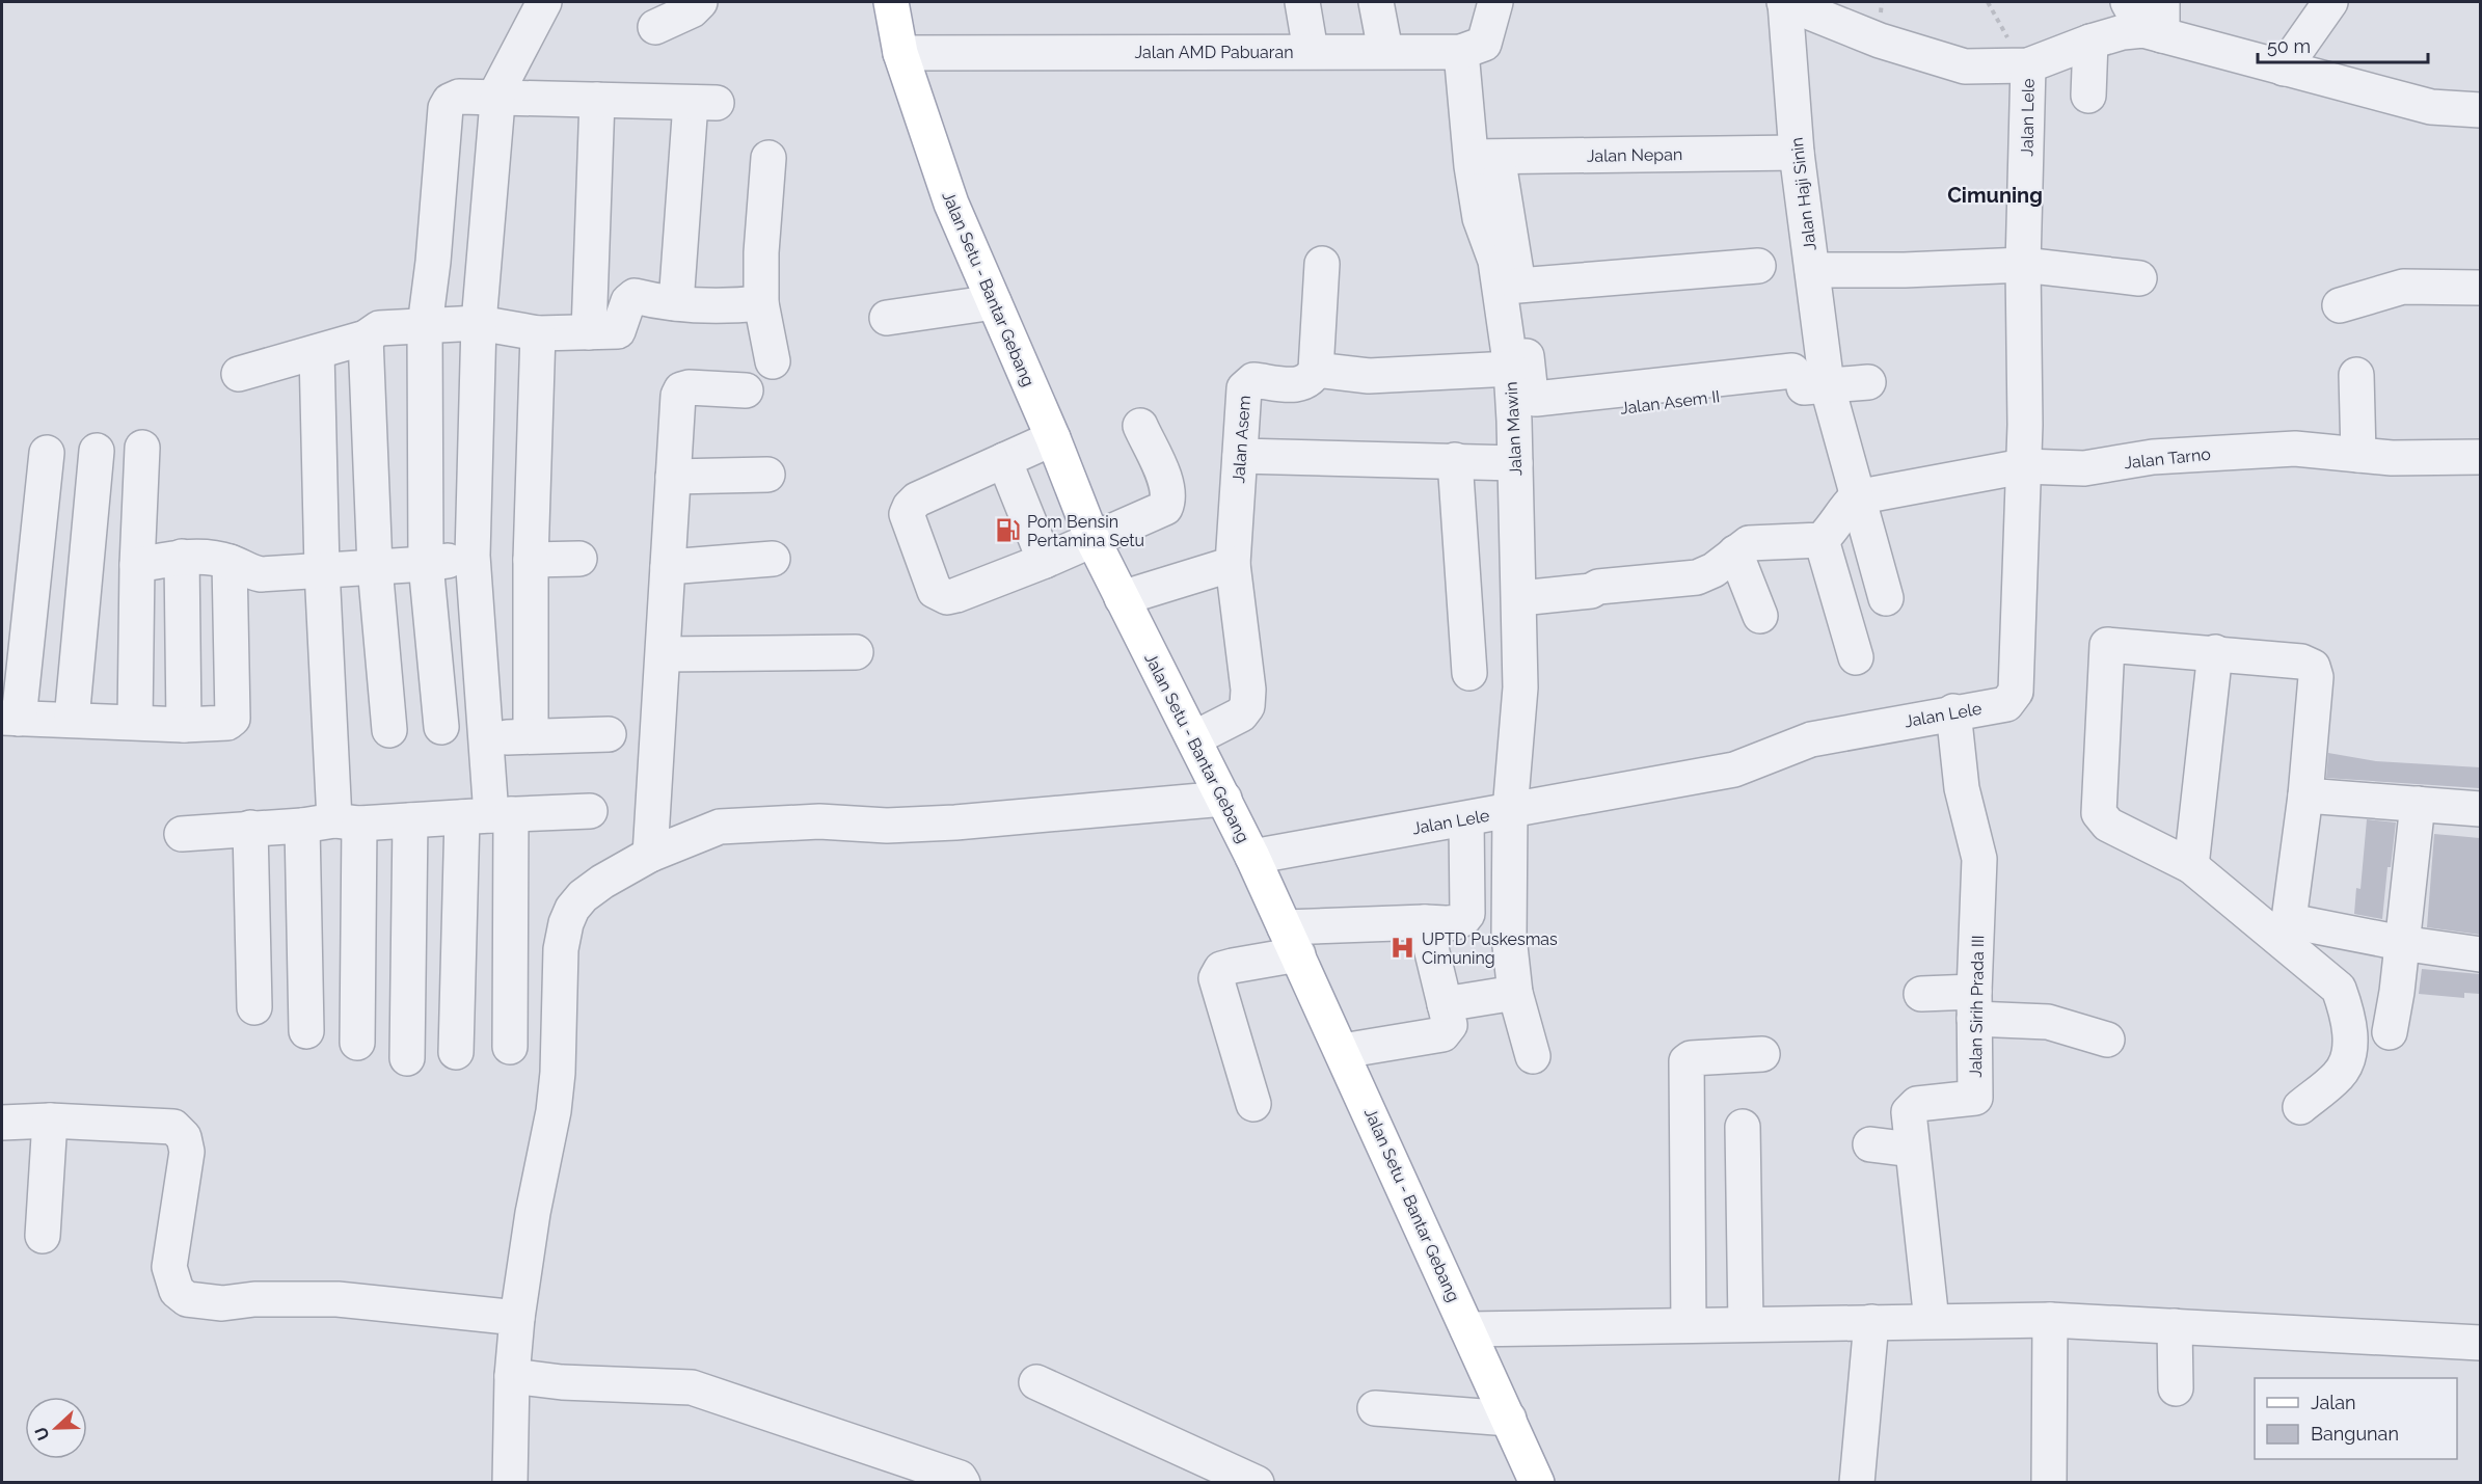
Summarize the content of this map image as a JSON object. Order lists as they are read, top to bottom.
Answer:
{
  "streets": {
    "main road": ["Jalan Setu - Bantar Gebang"],
    "street": [
      "Jalan AMD Pabuaran",
      "Jalan Lele",
      "Jalan Nepan",
      "Jalan Haji Sinin",
      "Jalan Asem II",
      "Jalan Mawin",
      "Jalan Asem",
      "Jalan Tarno",
      "Jalan Sirih Prada III"
    ]
  },
  "crossings": [
    ["Jalan AMD Pabuaran", "Jalan Setu - Bantar Gebang"],
    ["Jalan AMD Pabuaran", "Jalan Mawin"],
    ["Jalan Lele", "Jalan Setu - Bantar Gebang"],
    ["Jalan Lele", "Jalan Mawin"],
    ["Jalan Lele", "Jalan Tarno"],
    ["Jalan Lele", "Jalan Sirih Prada III"],
    ["Jalan Nepan", "Jalan Haji Sinin"],
    ["Jalan Nepan", "Jalan Mawin"],
    ["Jalan Haji Sinin", "Jalan Asem II"],
    ["Jalan Haji Sinin", "Jalan Tarno"],
    ["Jalan Setu - Bantar Gebang", "Jalan Asem"],
    ["Jalan Asem II", "Jalan Mawin"]
  ],
  "districts": ["Cimuning"],
  "places": {
    "fuel station": ["Pom Bensin Pertamina Setu"],
    "hospital": ["UPTD Puskesmas Cimuning"]
  },
  "legend": ["Jalan", "Bangunan"],
  "scale_bar": "50 m",
  "north": "left"
}
